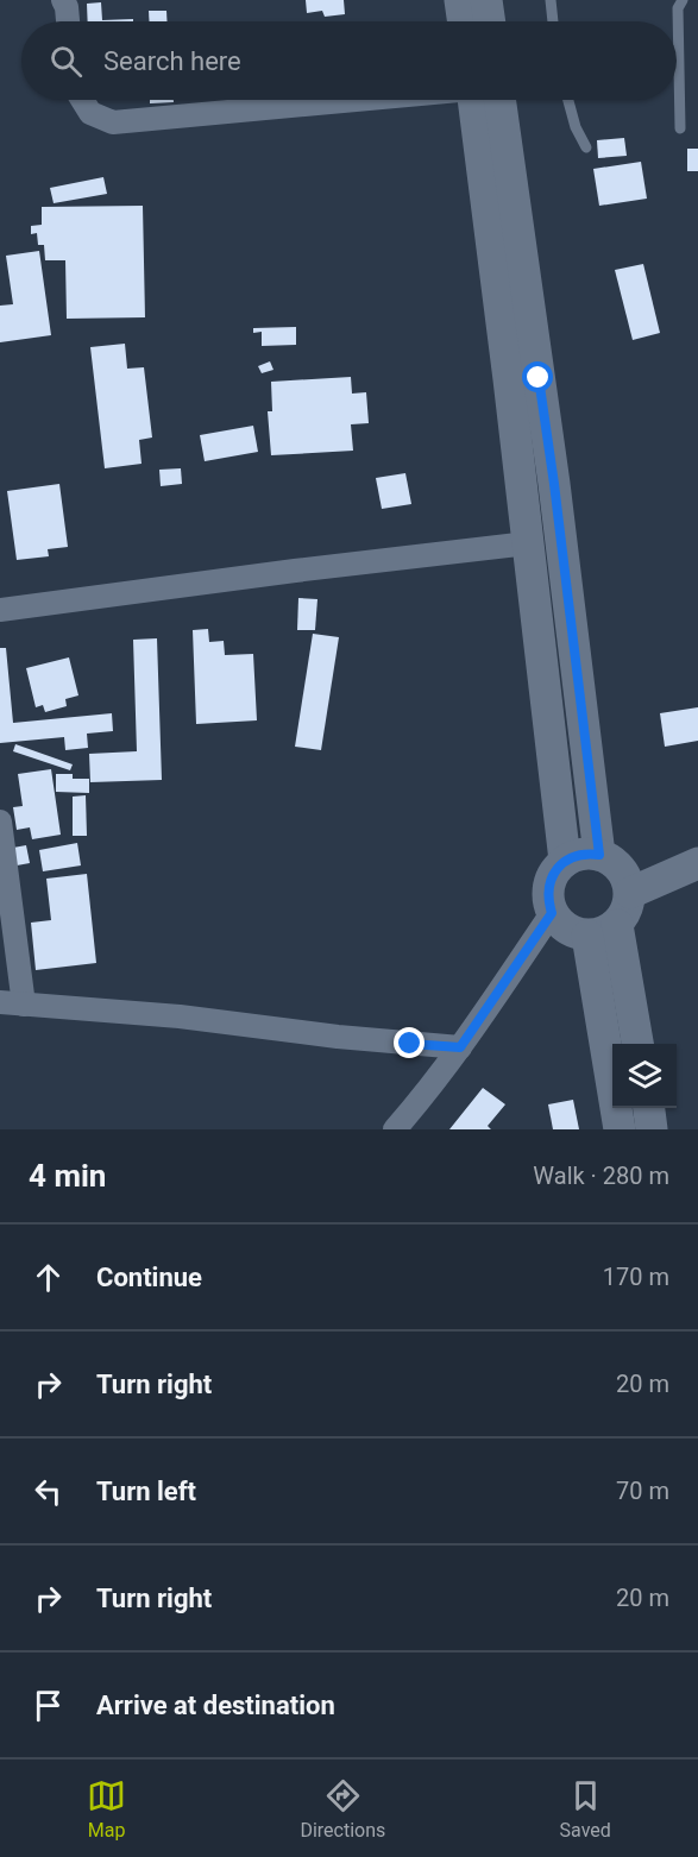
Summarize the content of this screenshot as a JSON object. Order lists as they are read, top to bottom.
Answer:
{
  "page": {
    "search": "Search here",
    "heading": ["4 min", "Walk · 280 m"],
    "list": [
      ["Continue", "170 m"],
      ["Turn right", "20 m"],
      ["Turn left", "70 m"],
      ["Turn right", "20 m"],
      "Arrive at destination"
    ],
    "nav": ["Map", "Directions", "Saved"]
  }
}
